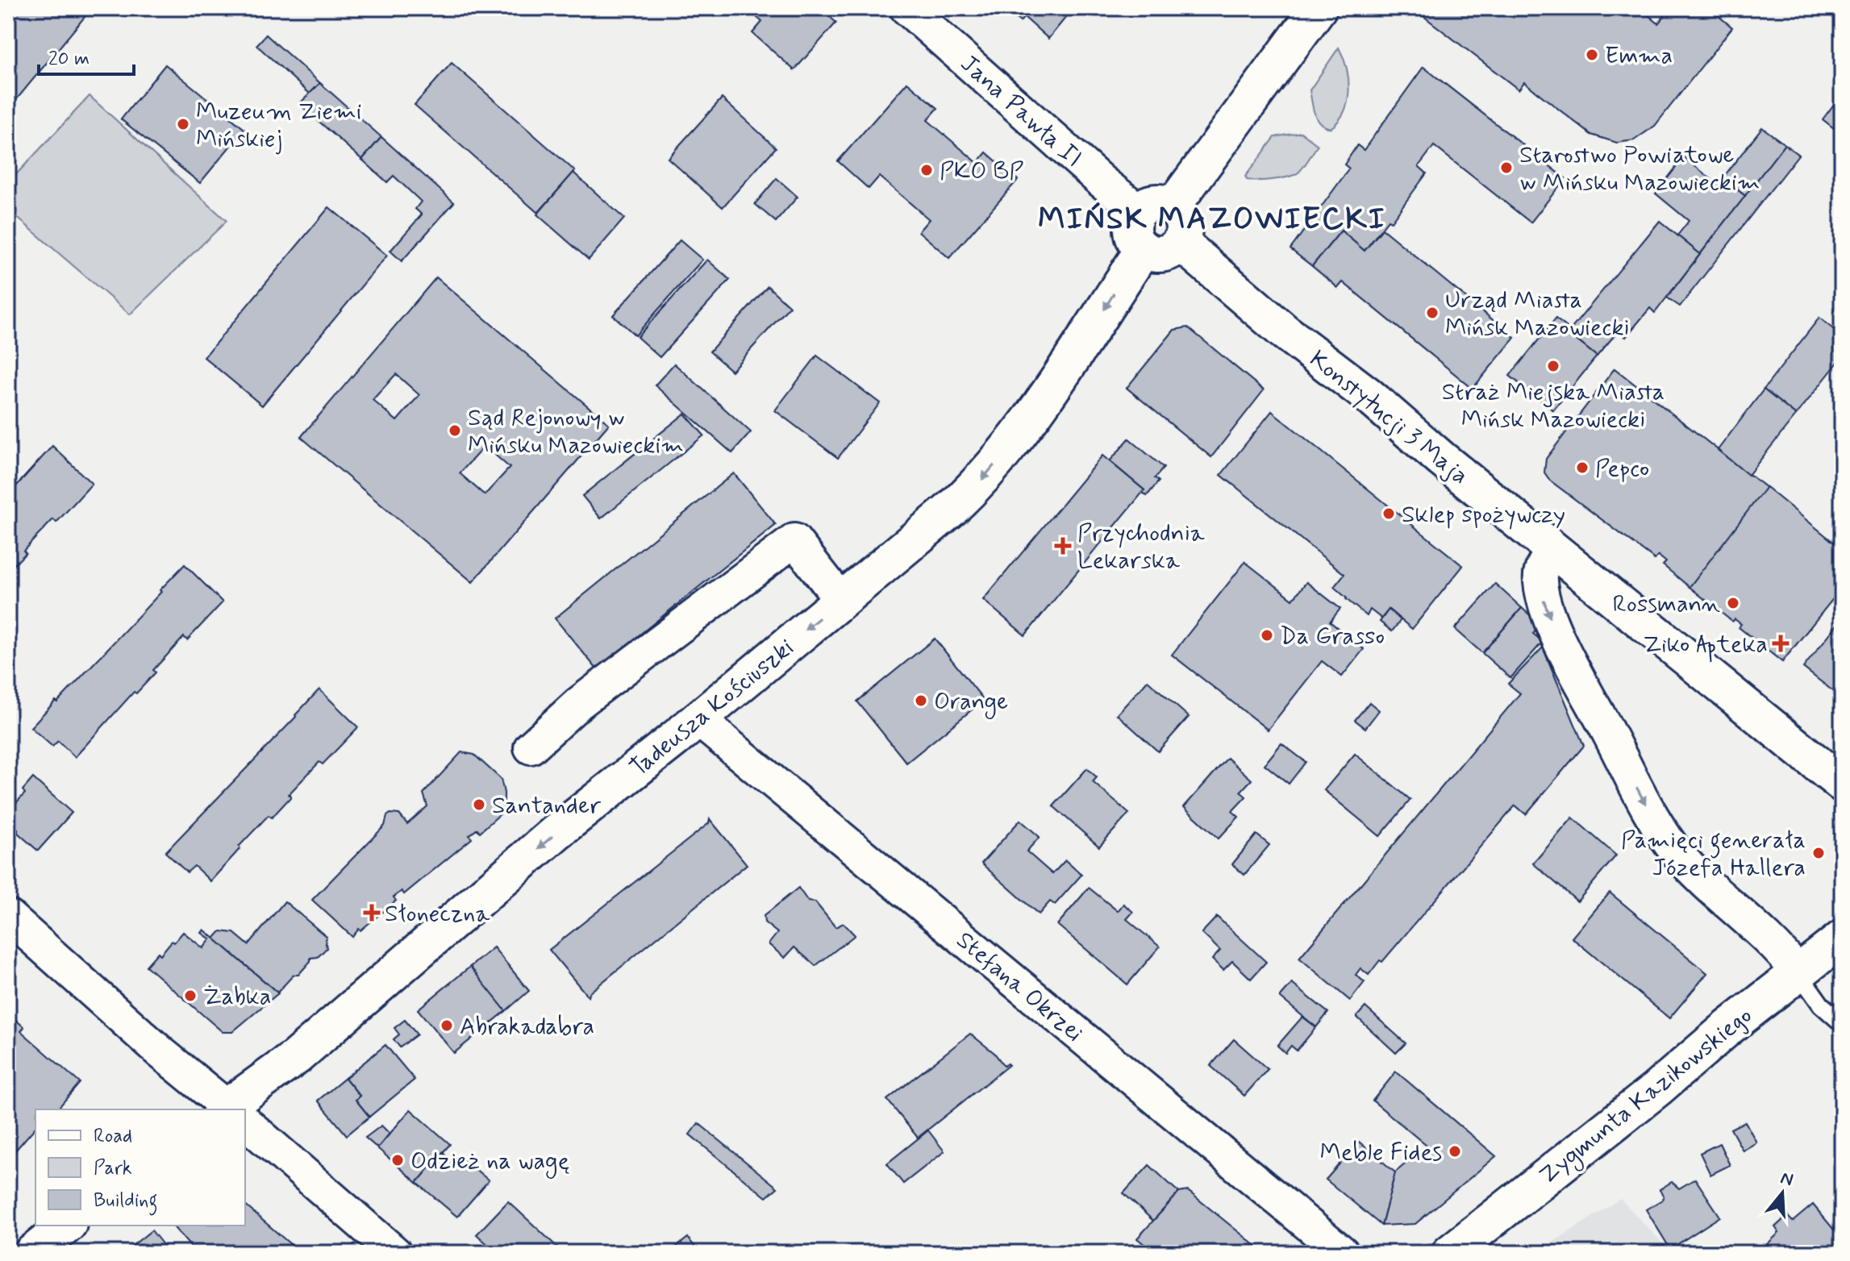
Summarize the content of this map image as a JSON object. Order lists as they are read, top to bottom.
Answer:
{
  "streets": {
    "street": [
      "Jana Pawła II",
      "Konstytucji 3 Maja",
      "Tadeusza Kościuszki",
      "Stefana Okrzei",
      "Zygmunta Kazikowskiego"
    ]
  },
  "crossings": [
    ["Jana Pawła II", "Konstytucji 3 Maja"],
    ["Jana Pawła II", "Tadeusza Kościuszki"],
    ["Konstytucji 3 Maja", "Tadeusza Kościuszki"],
    ["Tadeusza Kościuszki", "Stefana Okrzei"]
  ],
  "one_way": ["Tadeusza Kościuszki"],
  "districts": ["MIŃSK MAZOWIECKI"],
  "places": {
    "other": [
      "Emma",
      "Muzeum Ziemi Mińskiej",
      "Starostwo Powiatowe w Mińsku Mazowieckim",
      "PKO BP",
      "Urząd Miasta Mińsk Mazowiecki",
      "Straż Miejska Miasta Mińsk Mazowiecki",
      "Sąd Rejonowy w Mińsku Mazowieckim",
      "Pepco",
      "Sklep spożywczy",
      "Rossmann",
      "Da Grasso",
      "Orange",
      "Santander",
      "Pamięci generała Józefa Hallera",
      "Żabka",
      "Abrakadabra",
      "Meble Fides",
      "Odzież na wagę"
    ],
    "health": ["Przychodnia Lekarska", "Ziko Apteka", "Słoneczna"]
  },
  "legend": ["Road", "Park", "Building"],
  "scale_bar": "20 m",
  "north": "top"
}
